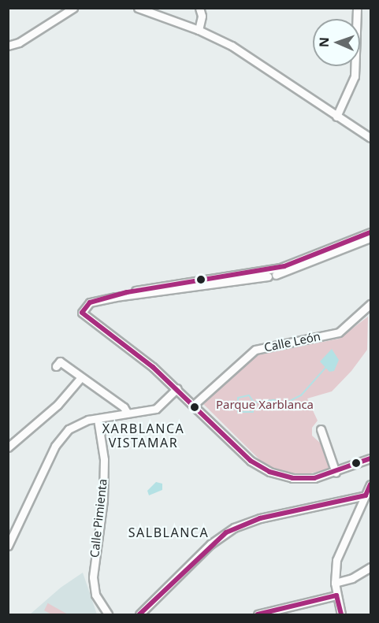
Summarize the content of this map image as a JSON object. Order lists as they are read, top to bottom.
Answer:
{
  "streets": {
    "street": ["Calle León", "Calle Pimienta"]
  },
  "districts": ["XARBLANCA VISTAMAR", "SALBLANCA"],
  "parks": ["Parque Xarblanca"],
  "north": "left"
}
